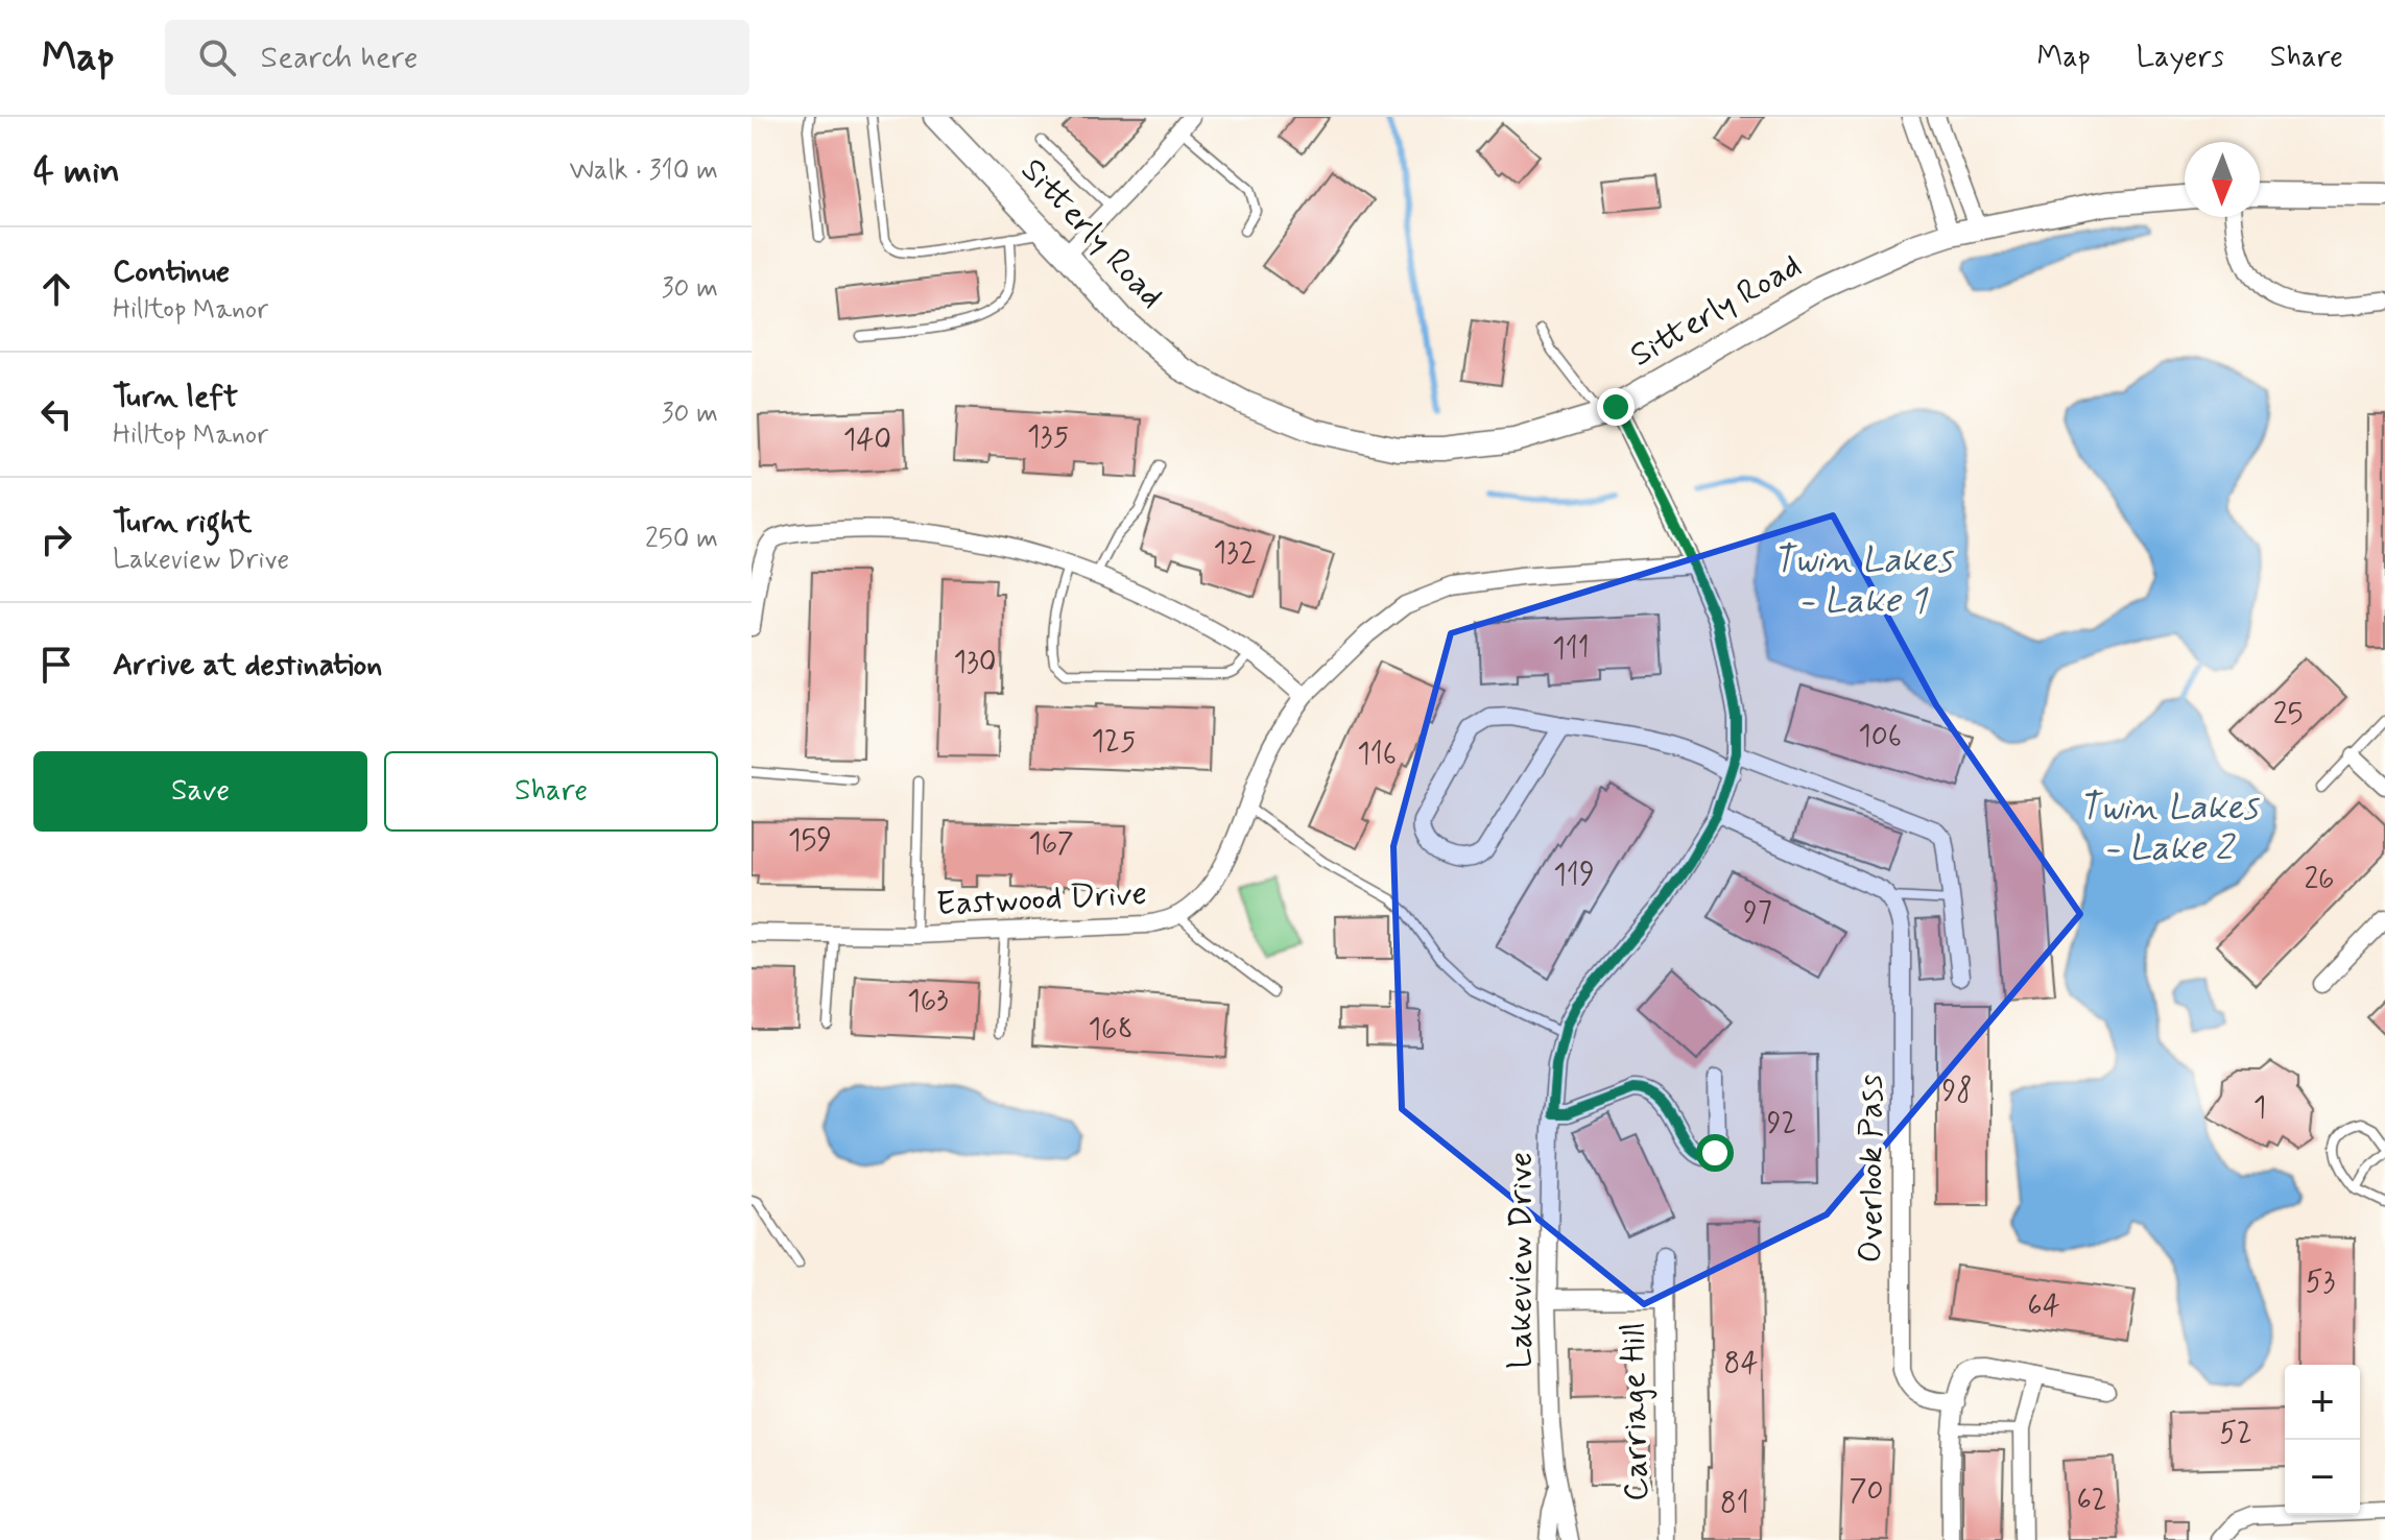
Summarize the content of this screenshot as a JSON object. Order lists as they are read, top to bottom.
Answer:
{
  "streets": {
    "street": [
      "Sitterly Road",
      "Eastwood Drive",
      "Overlook Pass",
      "Lakeview Drive",
      "Carriage Hill"
    ]
  },
  "crossings": [
    ["Sitterly Road", "Lakeview Drive"],
    ["Eastwood Drive", "Lakeview Drive"],
    ["Lakeview Drive", "Carriage Hill"]
  ],
  "water": ["Twin Lakes - Lake 1", "Twin Lakes - Lake 2"],
  "house_numbers": [
    "135",
    "140",
    "132",
    "111",
    "130",
    "25",
    "106",
    "125",
    "116",
    "159",
    "167",
    "119",
    "26",
    "97",
    "163",
    "168",
    "98",
    "1",
    "92",
    "53",
    "64",
    "84",
    "52",
    "70",
    "62",
    "81"
  ],
  "north": "bottom",
  "page": {
    "header": "Map",
    "search": "Search here",
    "nav": ["Map", "Layers", "Share"],
    "heading": ["4 min", "Walk · 310 m"],
    "list": [
      ["Continue", "Hilltop Manor", "30 m"],
      ["Turn left", "Hilltop Manor", "30 m"],
      ["Turn right", "Lakeview Drive", "250 m"],
      "Arrive at destination"
    ],
    "buttons": ["Save", "Share"],
    "map_buttons": ["+", "−"]
  }
}
